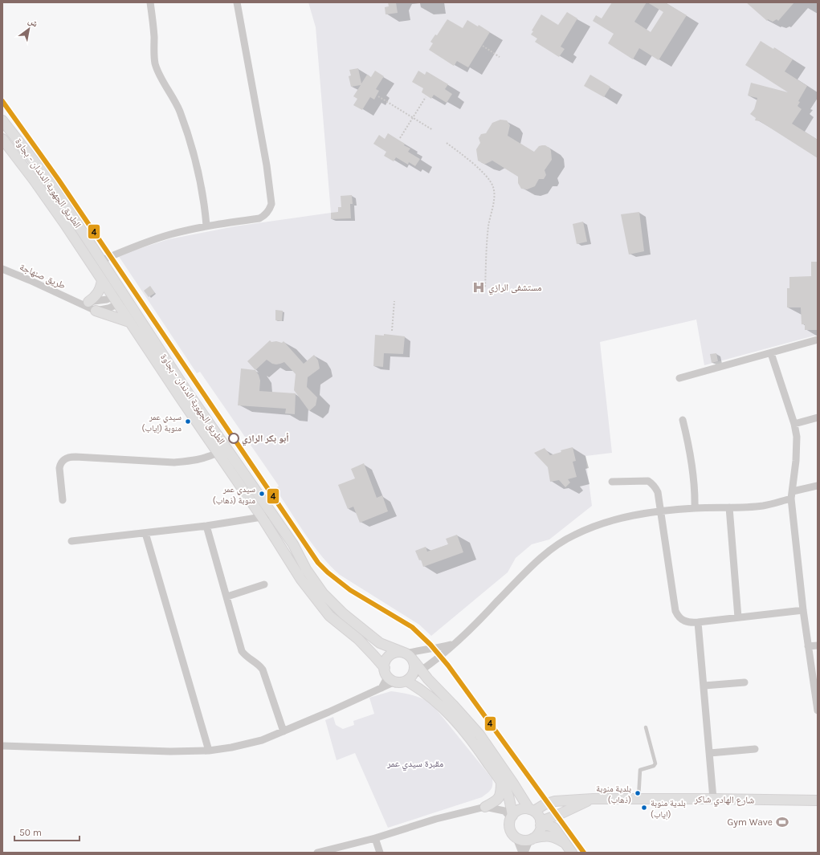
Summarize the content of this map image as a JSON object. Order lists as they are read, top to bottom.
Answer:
{
  "streets": {
    "main road": ["الطريق الجهوية الدندان - بجاوة", "شارع الهادي شاكر"],
    "street": ["طريق صنهاجة"]
  },
  "crossings": [
    ["الطريق الجهوية الدندان - بجاوة", "طريق صنهاجة"]
  ],
  "parks": ["مقبرة سيدي عمر"],
  "places": {
    "hospital": ["مستشفى الرازي"],
    "other": [
      "سيدي عمر منوبة (إياب)",
      "أبو بكر الرازي",
      "سيدي عمر منوبة (ذهاب)",
      "بلدية منوبة (ذهاب)",
      "بلدية منوبة (إياب)"
    ],
    "sports": ["Gym Wave"]
  },
  "lines": ["transit line 4"],
  "scale_bar": "50 m",
  "north": "top right"
}
